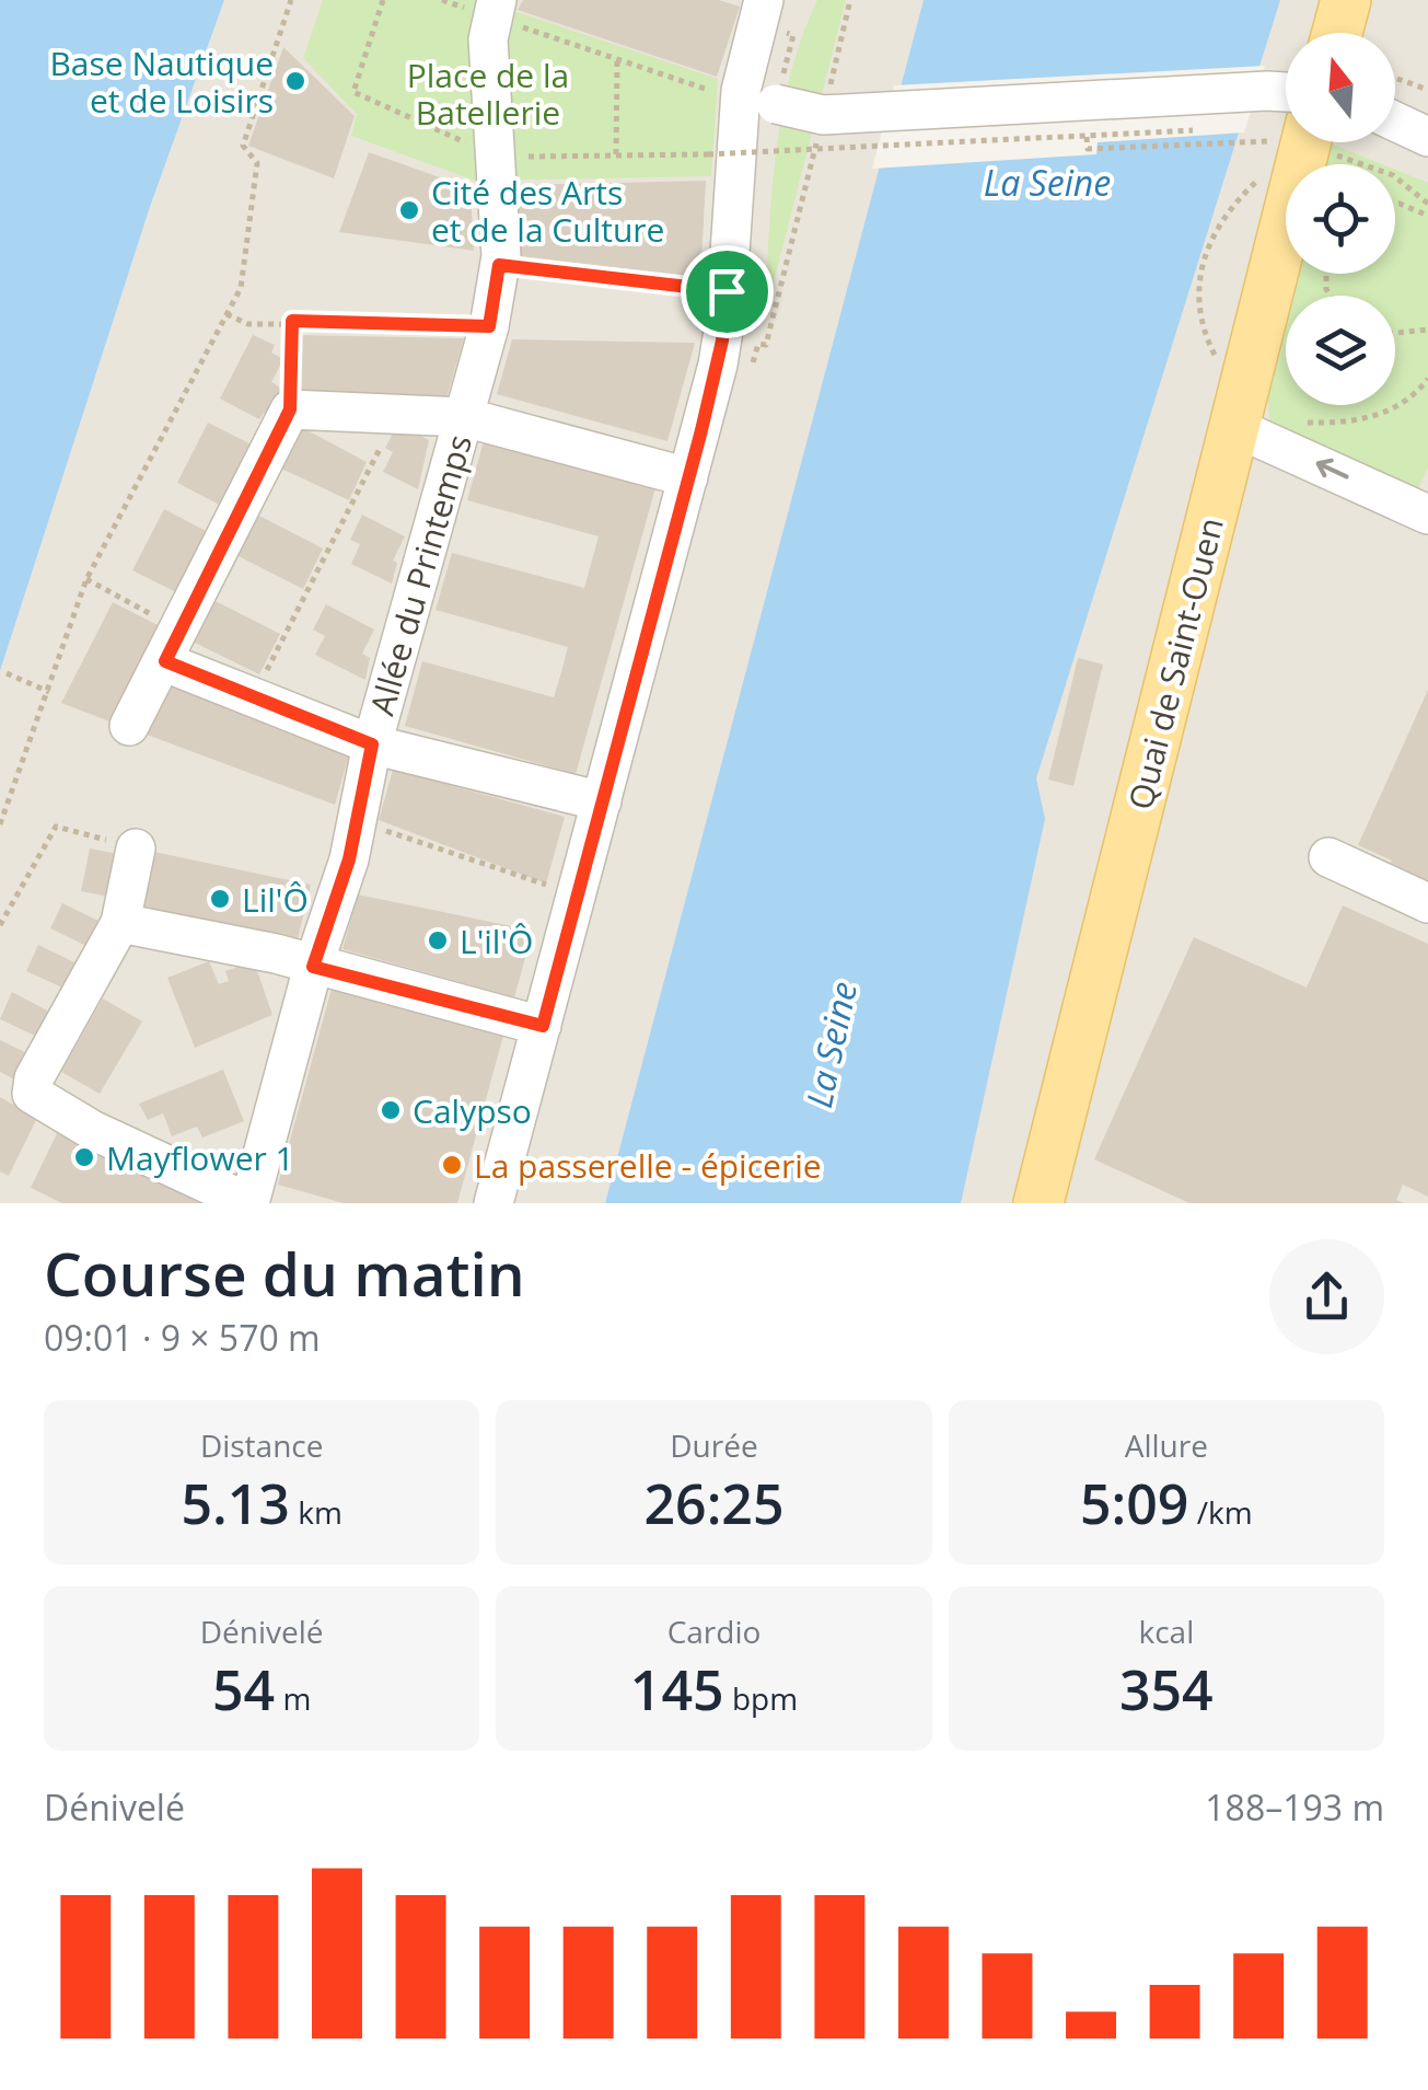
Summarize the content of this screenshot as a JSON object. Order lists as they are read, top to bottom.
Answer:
{
  "streets": {
    "main road": ["Quai de Saint-Ouen"],
    "street": ["Allée du Printemps"]
  },
  "water": ["La Seine"],
  "parks": ["Place de la Batellerie"],
  "places": [
    "Base Nautique et de Loisirs",
    "Cité des Arts et de la Culture",
    "Lil'Ô",
    "L'il'Ô",
    "Calypso",
    "Mayflower 1",
    "La passerelle - épicerie"
  ],
  "north": "top",
  "page": {
    "heading": ["Course du matin", "09:01 · 9 × 570 m"],
    "stats": [
      ["Distance", "5.13 km"],
      ["Durée", "26:25"],
      ["Allure", "5:09 /km"],
      ["Dénivelé", "54 m"],
      ["Cardio", "145 bpm"],
      ["kcal", "354"]
    ],
    "chart": ["Dénivelé", "188–193 m"]
  }
}
